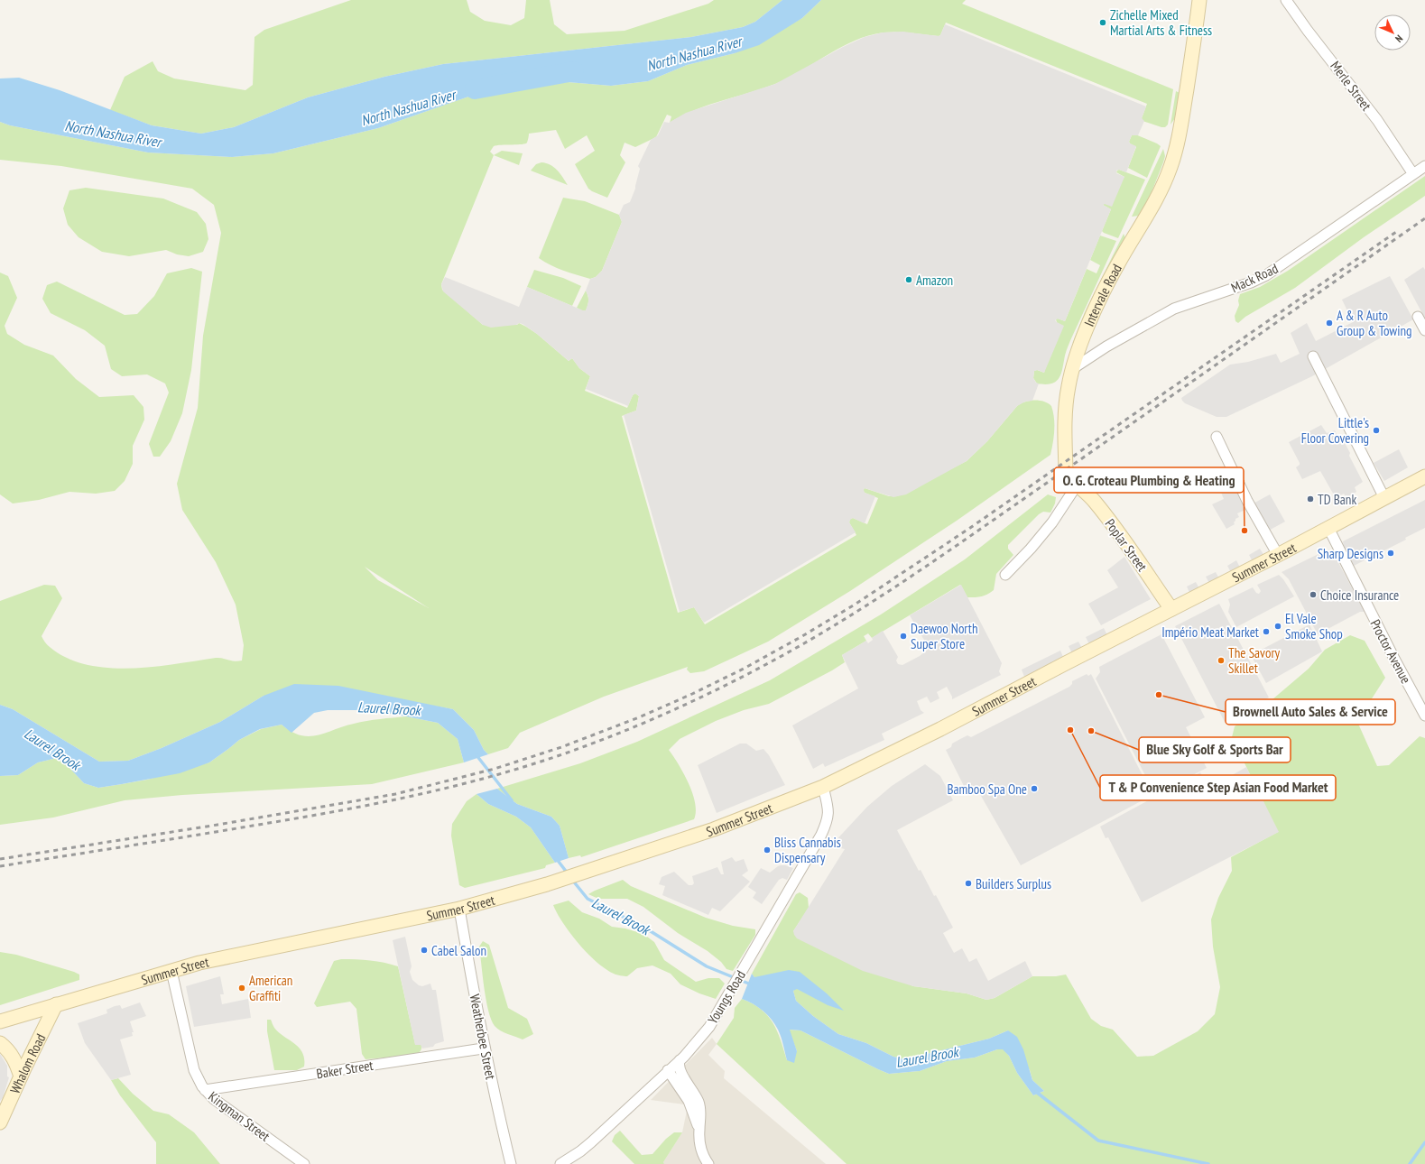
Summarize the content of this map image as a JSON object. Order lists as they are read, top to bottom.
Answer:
{
  "streets": {
    "main road": [
      "Intervale Road",
      "Poplar Street",
      "Summer Street",
      "Whalom Road"
    ],
    "street": [
      "Merle Street",
      "Mack Road",
      "Proctor Avenue",
      "Youngs Road",
      "Weatherbee Street",
      "Baker Street",
      "Kingman Street"
    ]
  },
  "crossings": [
    ["Merle Street", "Mack Road"],
    ["Mack Road", "Intervale Road"],
    ["Intervale Road", "Poplar Street"],
    ["Poplar Street", "Summer Street"],
    ["Summer Street", "Proctor Avenue"],
    ["Summer Street", "Youngs Road"],
    ["Summer Street", "Weatherbee Street"],
    ["Summer Street", "Whalom Road"],
    ["Summer Street", "Kingman Street"],
    ["Weatherbee Street", "Baker Street"],
    ["Baker Street", "Kingman Street"]
  ],
  "water": ["North Nashua River", "Laurel Brook"],
  "places": [
    "Zichelle Mixed Martial Arts & Fitness",
    "Amazon",
    "A & R Auto Group & Towing",
    "Little's Floor Covering",
    "TD Bank",
    "O. G. Croteau Plumbing & Heating",
    "Sharp Designs",
    "Choice Insurance",
    "El Vale Smoke Shop",
    "Império Meat Market",
    "Daewoo North Super Store",
    "The Savory Skillet",
    "Brownell Auto Sales & Service",
    "T & P Convenience Step Asian Food Market",
    "Blue Sky Golf & Sports Bar",
    "Bamboo Spa One",
    "Bliss Cannabis Dispensary",
    "Builders Surplus",
    "Cabel Salon",
    "American Graffiti"
  ],
  "north": "bottom right"
}
